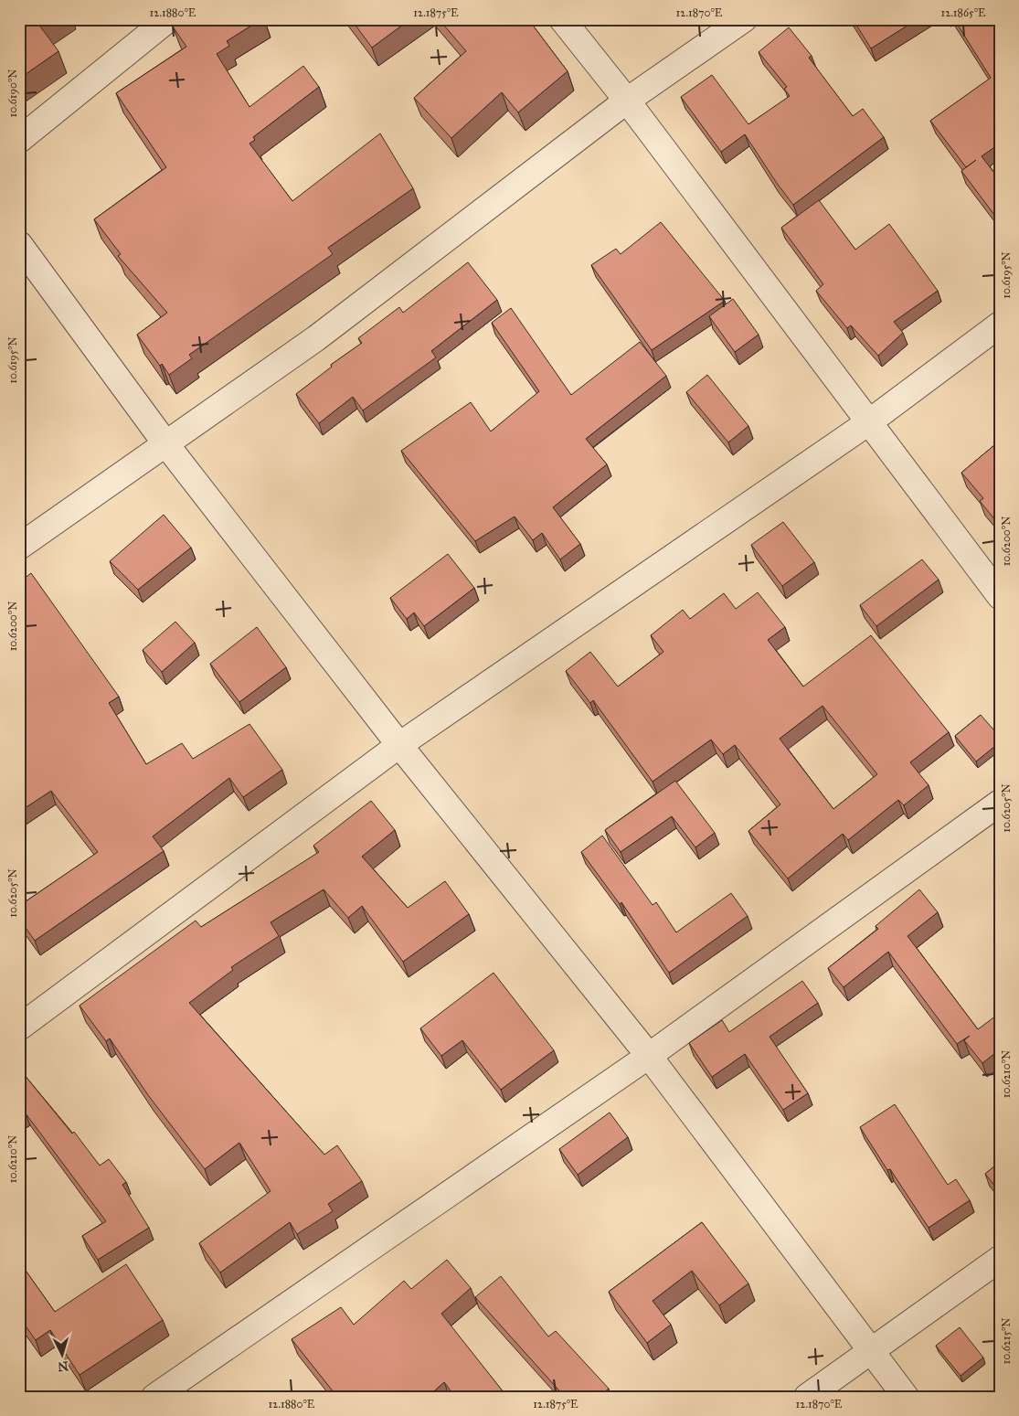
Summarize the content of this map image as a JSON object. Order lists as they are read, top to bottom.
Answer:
{
  "north": "bottom",
  "coordinates": [
    "12.1880°E",
    "12.1875°E",
    "12.1870°E",
    "12.1865°E",
    "10.6190°N",
    "10.6195°N",
    "10.6200°N",
    "10.6205°N",
    "10.6210°N",
    "10.6215°N"
  ]
}
